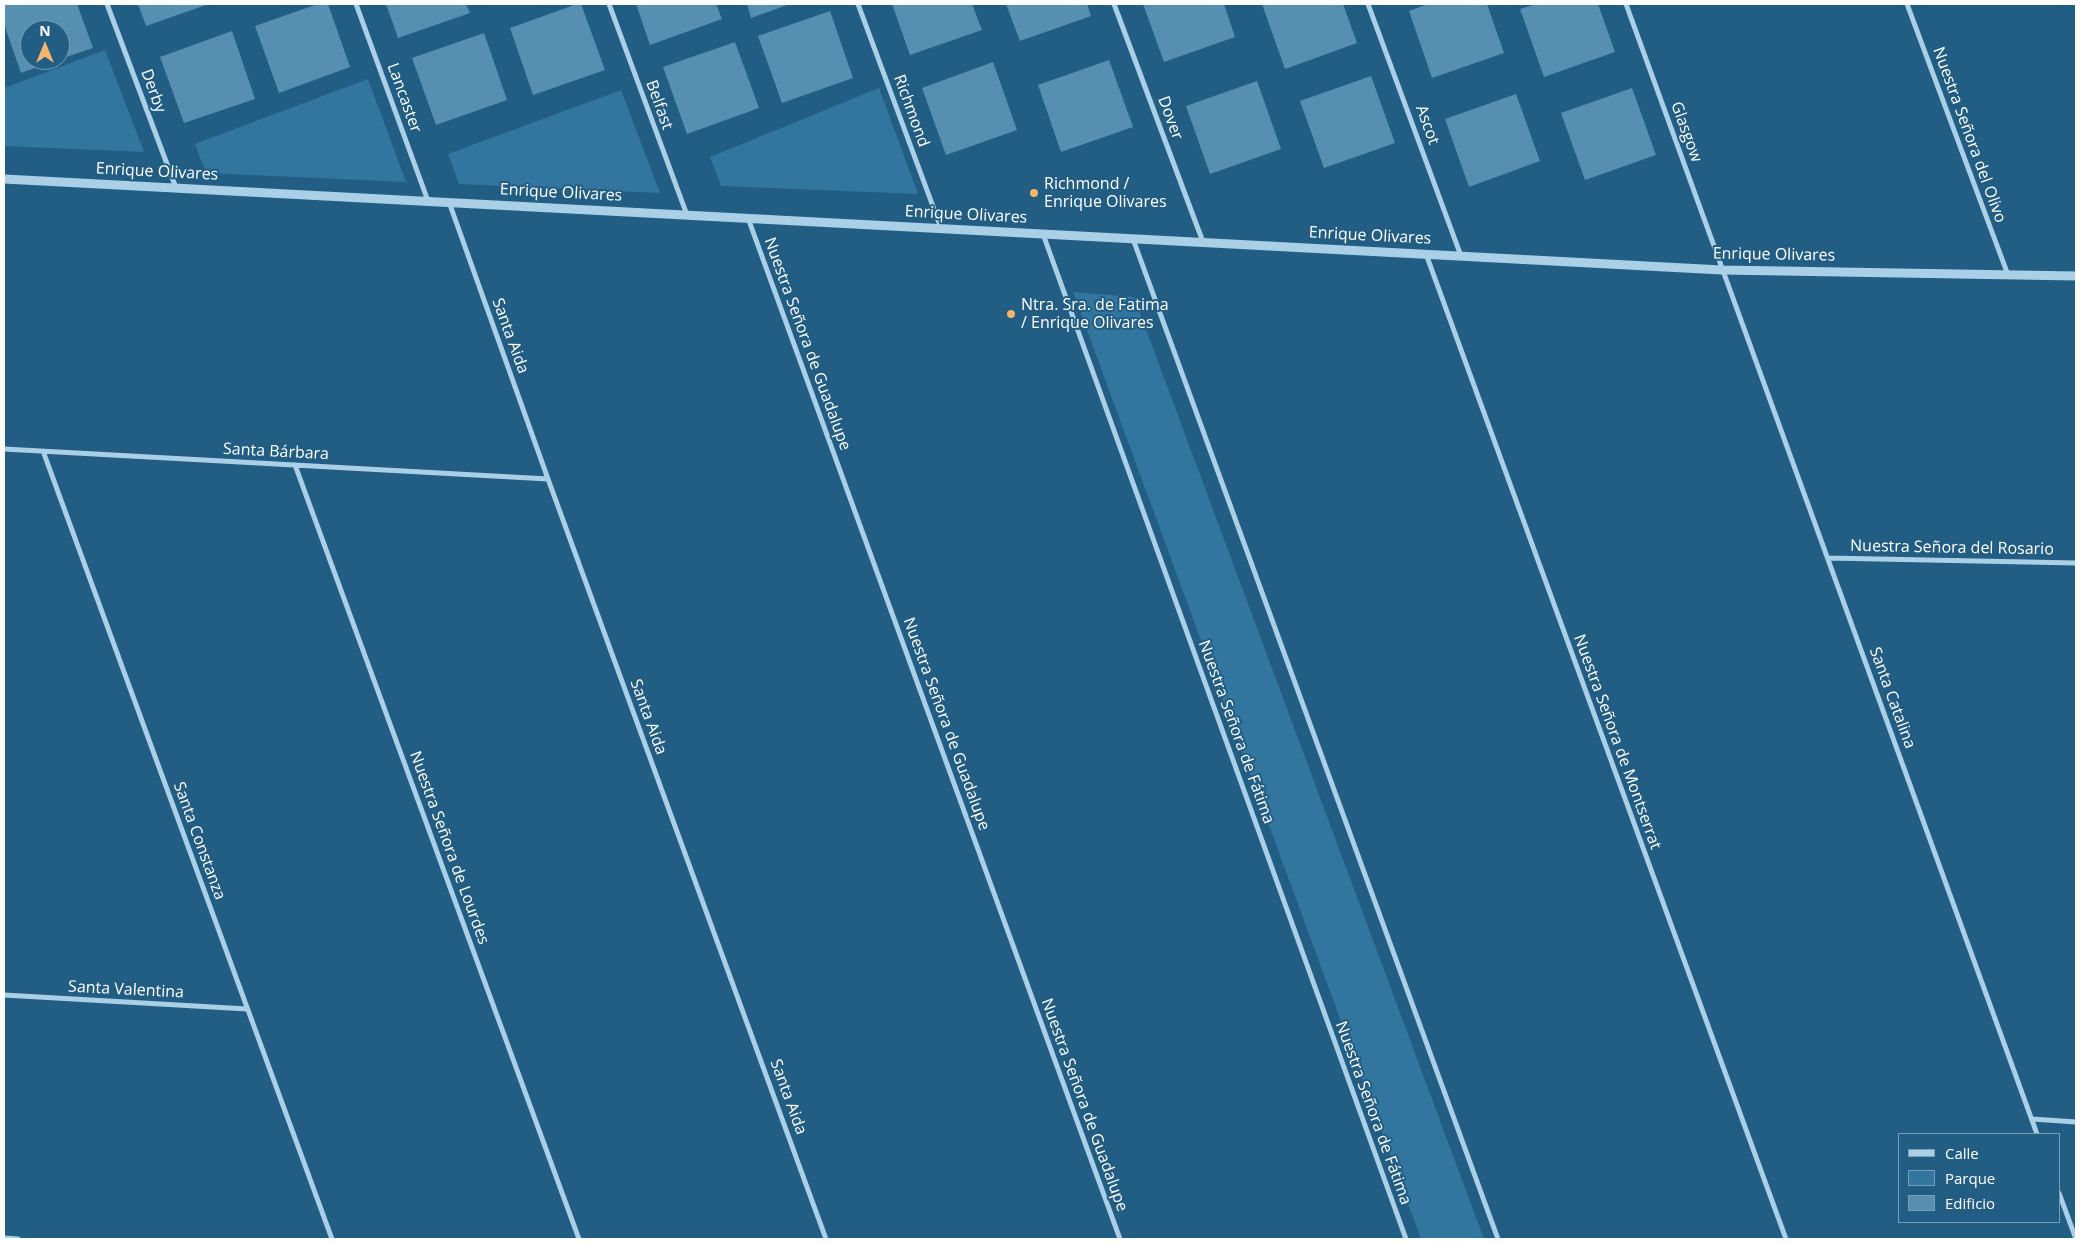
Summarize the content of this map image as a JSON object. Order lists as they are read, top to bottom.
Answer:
{
  "streets": {
    "street": [
      "Derby",
      "Lancaster",
      "Belfast",
      "Richmond",
      "Dover",
      "Ascot",
      "Glasgow",
      "Nuestra Señora del Olivo",
      "Enrique Olivares",
      "Santa Aida",
      "Nuestra Señora de Guadalupe",
      "Santa Bárbara",
      "Nuestra Señora del Rosario",
      "Santa Catalina",
      "Nuestra Señora de Fátima",
      "Nuestra Señora de Montserrat",
      "Santa Constanza",
      "Nuestra Señora de Lourdes",
      "Santa Valentina"
    ]
  },
  "crossings": [
    ["Derby", "Enrique Olivares"],
    ["Lancaster", "Enrique Olivares"],
    ["Belfast", "Enrique Olivares"],
    ["Richmond", "Enrique Olivares"],
    ["Dover", "Enrique Olivares"],
    ["Ascot", "Enrique Olivares"],
    ["Glasgow", "Enrique Olivares"],
    ["Glasgow", "Santa Catalina"],
    ["Nuestra Señora del Olivo", "Enrique Olivares"],
    ["Enrique Olivares", "Santa Aida"],
    ["Enrique Olivares", "Nuestra Señora de Guadalupe"],
    ["Enrique Olivares", "Santa Catalina"],
    ["Enrique Olivares", "Nuestra Señora de Fátima"],
    ["Enrique Olivares", "Nuestra Señora de Montserrat"],
    ["Santa Aida", "Santa Bárbara"],
    ["Santa Bárbara", "Santa Constanza"],
    ["Santa Bárbara", "Nuestra Señora de Lourdes"],
    ["Nuestra Señora del Rosario", "Santa Catalina"],
    ["Santa Constanza", "Santa Valentina"]
  ],
  "places": ["Richmond / Enrique Olivares", "Ntra. Sra. de Fatima / Enrique Olivares"],
  "legend": ["Calle", "Parque", "Edificio"],
  "north": "top"
}
